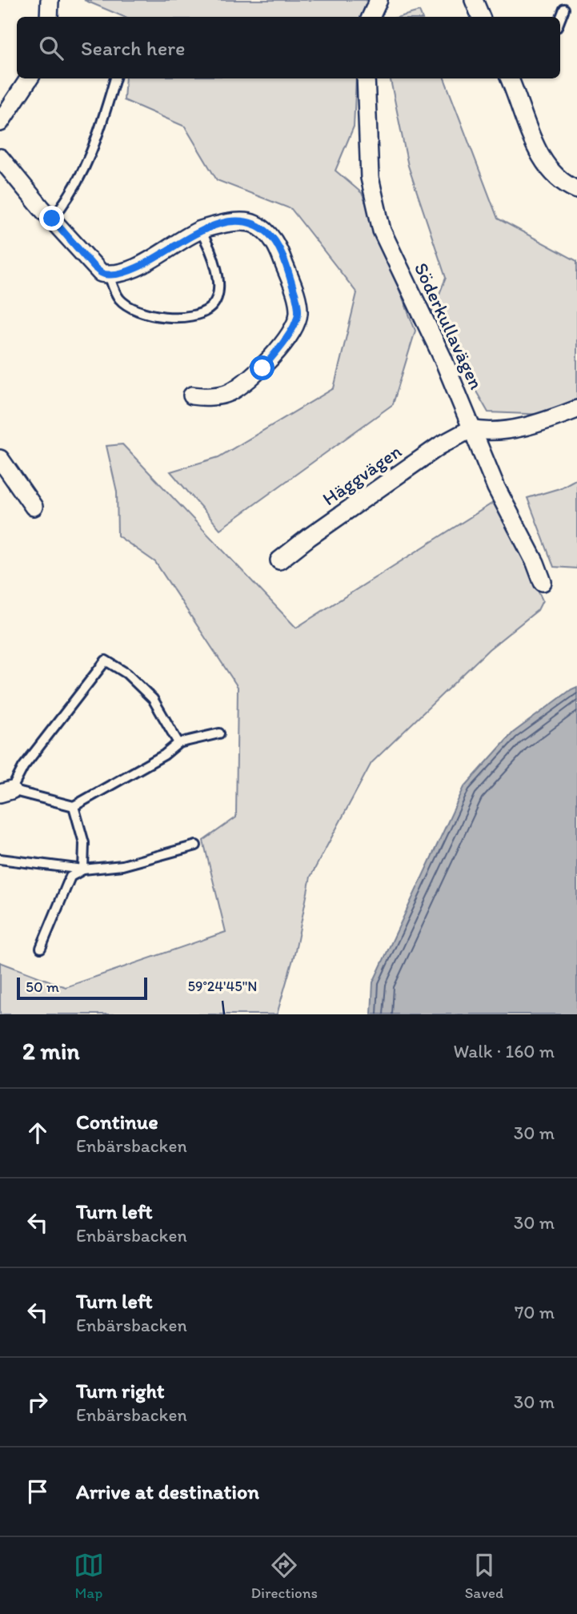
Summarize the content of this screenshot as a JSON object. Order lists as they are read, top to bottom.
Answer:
{
  "streets": {
    "street": ["Söderkullavägen", "Häggvägen"]
  },
  "crossings": [
    ["Söderkullavägen", "Häggvägen"]
  ],
  "scale_bar": "50 m",
  "page": {
    "search": "Search here",
    "scale": "50 m",
    "heading": ["2 min", "Walk · 160 m"],
    "list": [
      ["Continue", "Enbärsbacken", "30 m"],
      ["Turn left", "Enbärsbacken", "30 m"],
      ["Turn left", "Enbärsbacken", "70 m"],
      ["Turn right", "Enbärsbacken", "30 m"],
      "Arrive at destination"
    ],
    "nav": ["Map", "Directions", "Saved"]
  },
  "coordinates": ["59°24'45\"N"]
}
